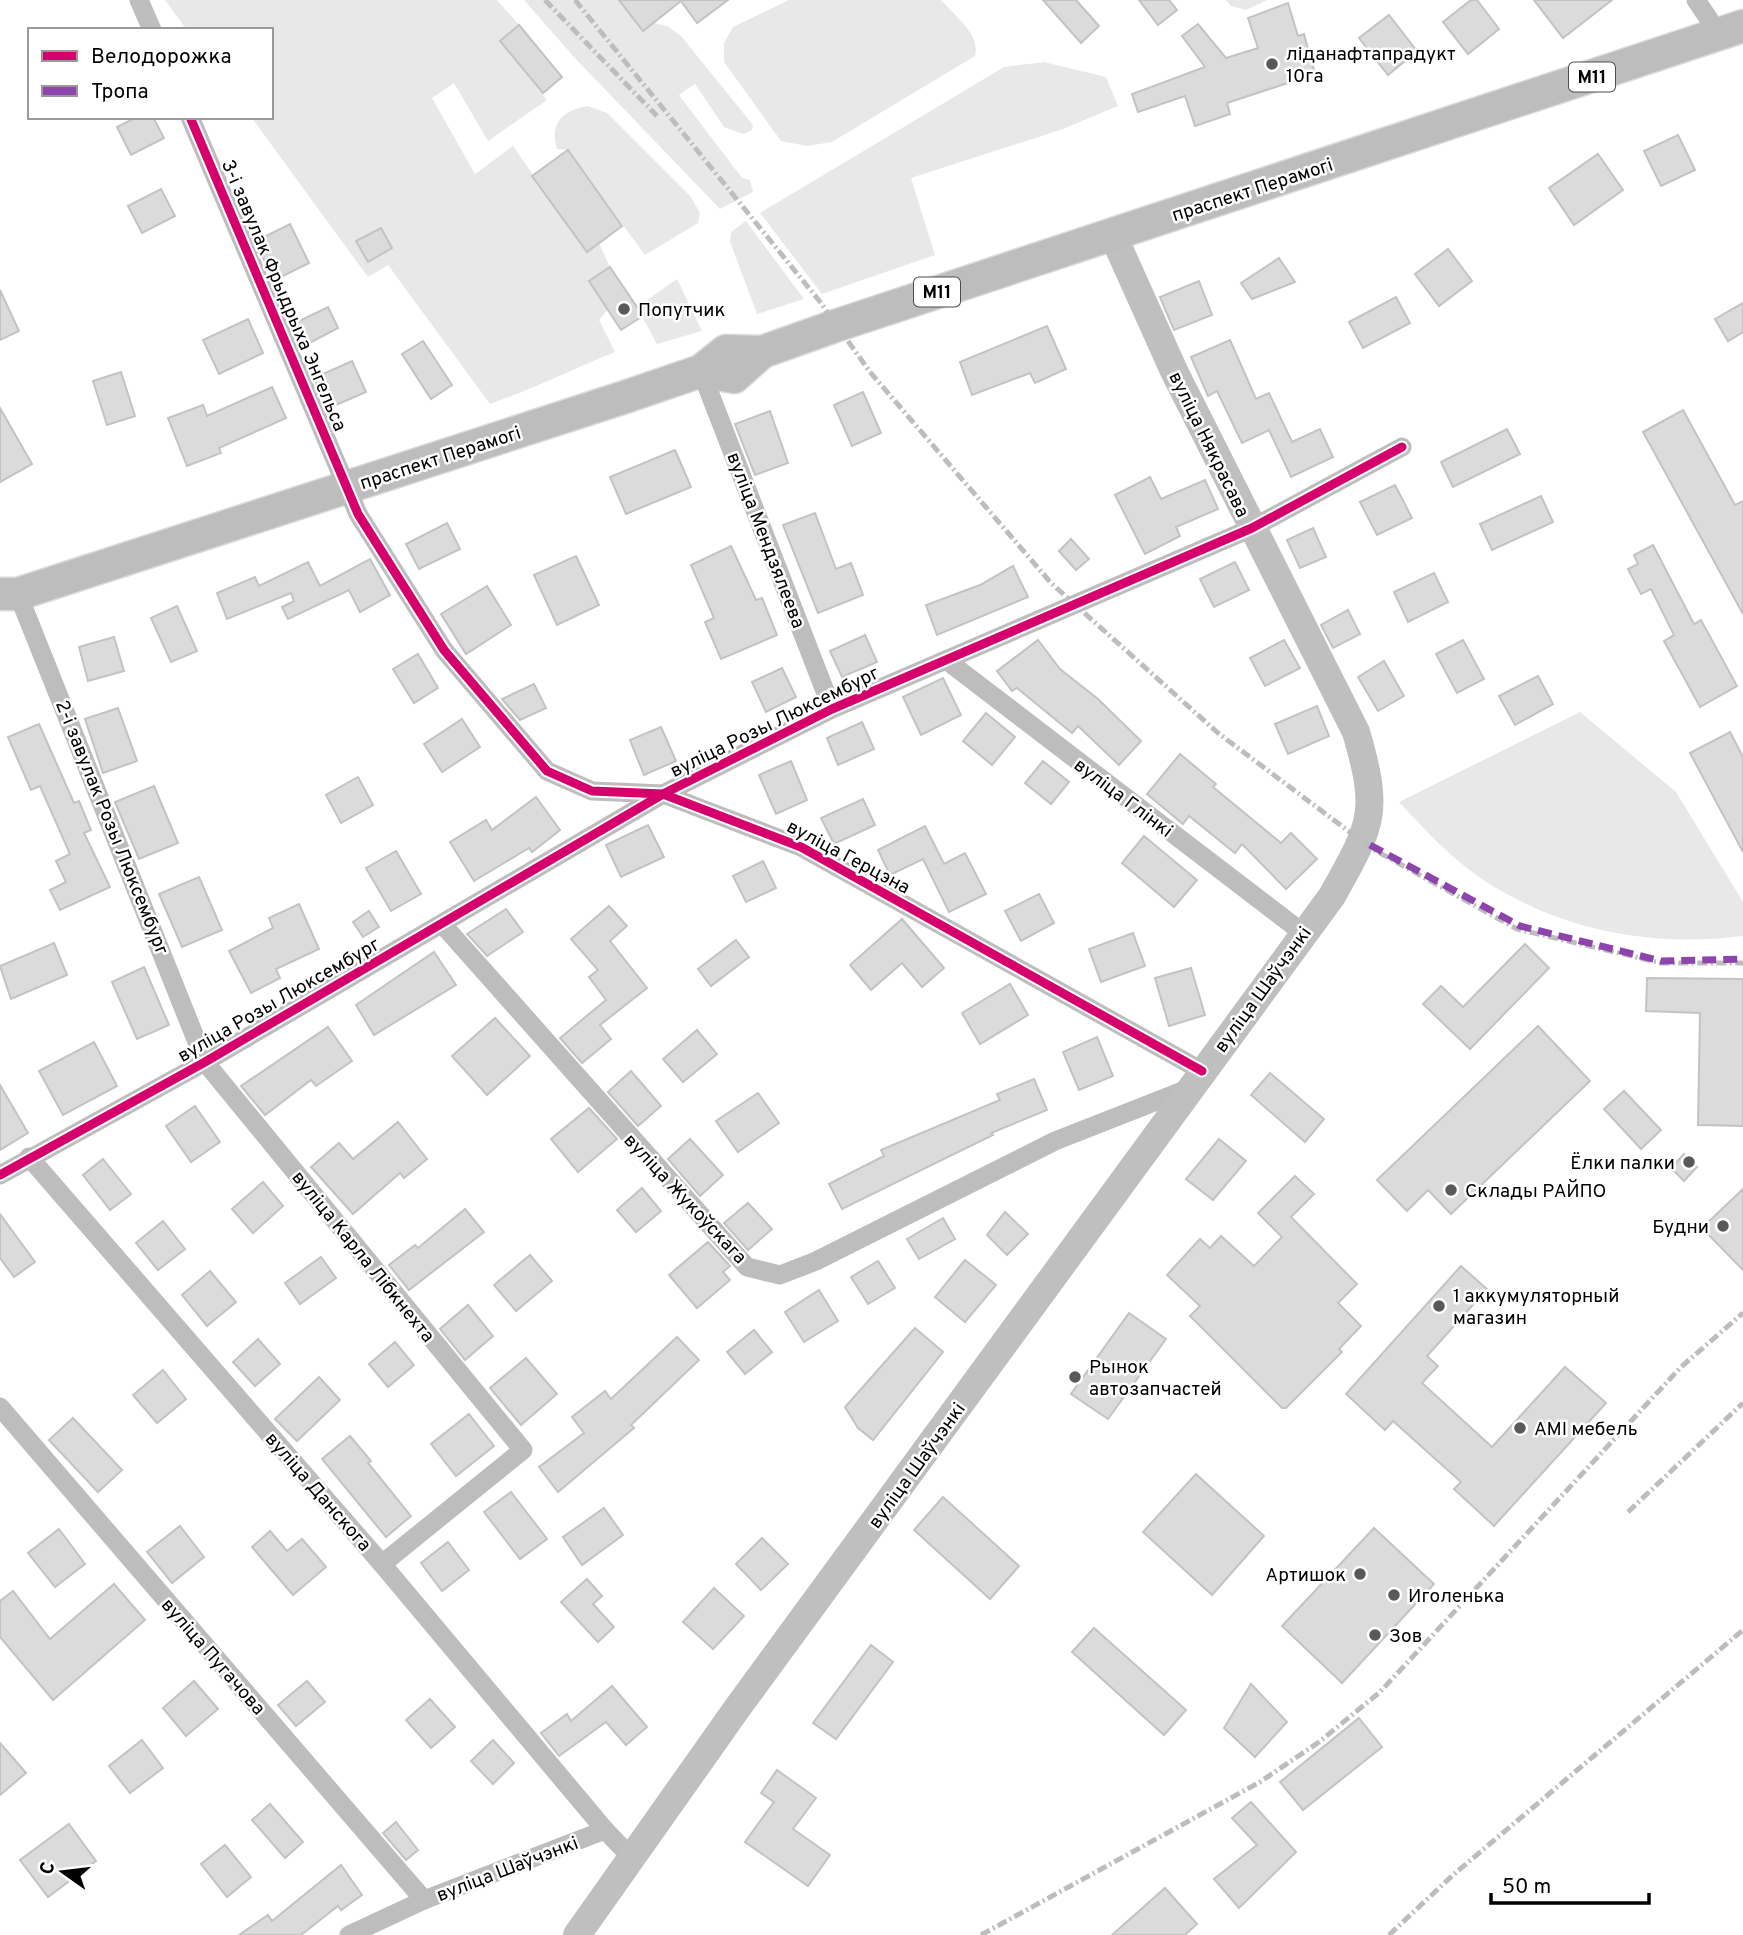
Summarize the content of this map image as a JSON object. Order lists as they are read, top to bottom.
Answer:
{
  "streets": {
    "main road": [
      "М11",
      "праспект Перамогі",
      "вуліца Някрасава",
      "вуліца Шаўчэнкі"
    ],
    "street": [
      "3-і завулак Фрыдрыха Энгельса",
      "вуліца Мендзялеева",
      "вуліца Розы Люксембург",
      "вуліца Глінкі",
      "2-і завулак Розы Люксембург",
      "вуліца Герцэна",
      "вуліца Жукоўскага",
      "вуліца Карла Лібкнехта",
      "вуліца Данскога",
      "вуліца Пугачова"
    ]
  },
  "crossings": [
    ["праспект Перамогі", "3-і завулак Фрыдрыха Энгельса"],
    ["праспект Перамогі", "вуліца Някрасава"],
    ["праспект Перамогі", "вуліца Мендзялеева"],
    ["праспект Перамогі", "2-і завулак Розы Люксембург"],
    ["праспект Перамогі", "вуліца Герцэна"],
    ["3-і завулак Фрыдрыха Энгельса", "вуліца Герцэна"],
    ["вуліца Някрасава", "вуліца Розы Люксембург"],
    ["вуліца Някрасава", "вуліца Шаўчэнкі"],
    ["вуліца Мендзялеева", "вуліца Розы Люксембург"],
    ["вуліца Розы Люксембург", "вуліца Глінкі"],
    ["вуліца Розы Люксембург", "2-і завулак Розы Люксембург"],
    ["вуліца Розы Люксембург", "вуліца Герцэна"],
    ["вуліца Розы Люксембург", "вуліца Жукоўскага"],
    ["вуліца Розы Люксембург", "вуліца Карла Лібкнехта"],
    ["вуліца Розы Люксембург", "вуліца Данскога"],
    ["вуліца Глінкі", "вуліца Шаўчэнкі"],
    ["2-і завулак Розы Люксембург", "вуліца Карла Лібкнехта"],
    ["вуліца Герцэна", "вуліца Шаўчэнкі"],
    ["вуліца Герцэна", "вуліца Жукоўскага"],
    ["вуліца Шаўчэнкі", "вуліца Жукоўскага"],
    ["вуліца Шаўчэнкі", "вуліца Данскога"],
    ["вуліца Шаўчэнкі", "вуліца Пугачова"],
    ["вуліца Карла Лібкнехта", "вуліца Данскога"]
  ],
  "places": [
    "ліданафтапрадукт 10га",
    "Попутчик",
    "Ёлки палки",
    "Склады РАЙПО",
    "Будни",
    "1 аккумуляторный магазин",
    "Рынок автозапчастей",
    "AMI мебель",
    "Артишок",
    "Иголенька",
    "Зов"
  ],
  "legend": ["Велодорожка", "Тропа"],
  "scale_bar": "50 m",
  "north": "left"
}
